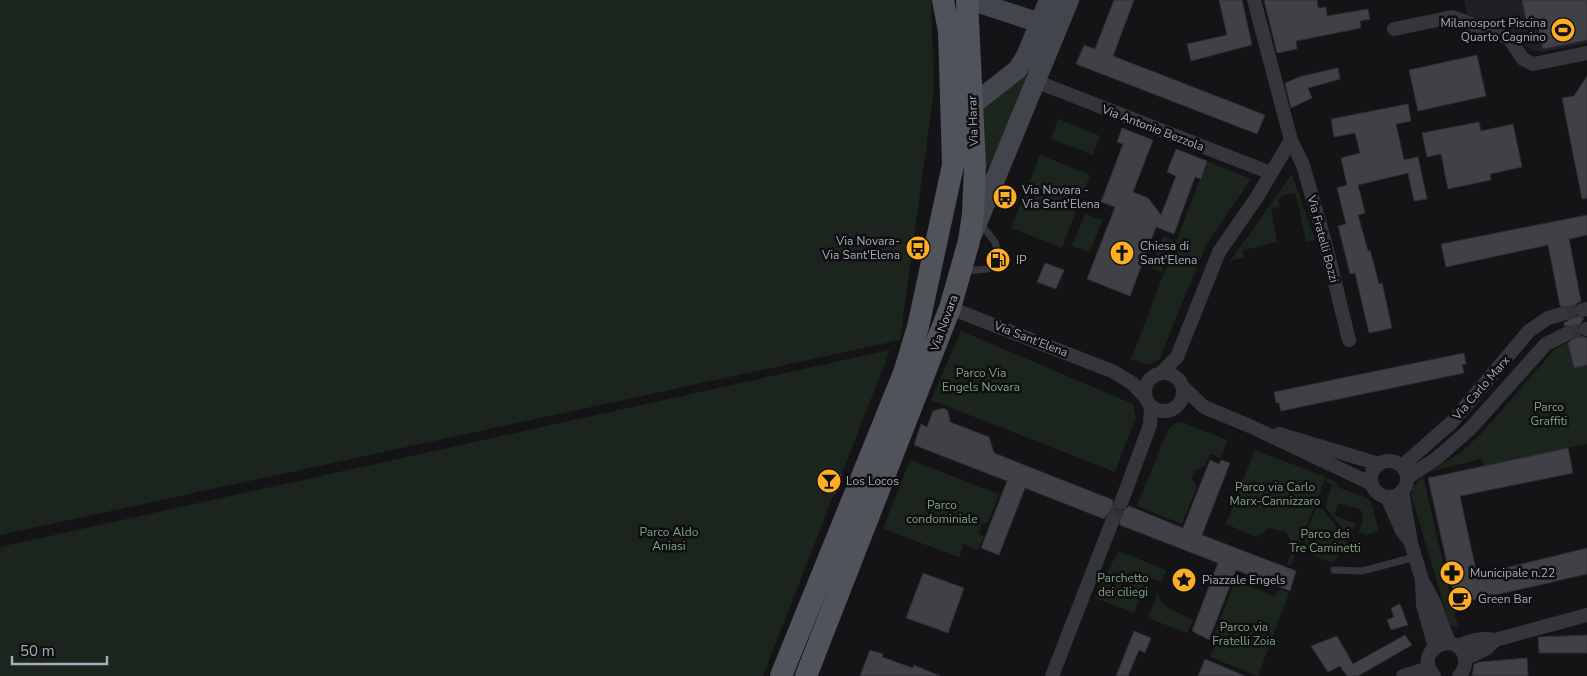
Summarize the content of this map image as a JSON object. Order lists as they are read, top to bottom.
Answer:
{
  "streets": {
    "main road": ["Via Harar", "Via Novara"],
    "street": [
      "Via Antonio Bezzola",
      "Via Fratelli Bozzi",
      "Via Sant’Elena",
      "Via Carlo Marx"
    ]
  },
  "crossings": [
    ["Via Harar", "Via Novara"],
    ["Via Novara", "Via Sant’Elena"]
  ],
  "parks": [
    "Parco Via Engels Novara",
    "Parco Graffiti",
    "Parco via Carlo Marx-Cannizzaro",
    "Parco condominiale",
    "Parco Aldo Aniasi",
    "Parco dei Tre Caminetti",
    "Parchetto dei ciliegi",
    "Parco via Fratelli Zoia"
  ],
  "places": {
    "sports": ["Milanosport Piscina Quarto Cagnino"],
    "bus stop": ["Via Novara - Via Sant'Elena", "Via Novara- Via Sant'Elena"],
    "church": ["Chiesa di Sant'Elena"],
    "fuel station": ["IP"],
    "bar": ["Los Locos"],
    "pharmacy": ["Municipale n.22"],
    "place": ["Piazzale Engels"],
    "cafe": ["Green Bar"]
  },
  "scale_bar": "50 m"
}
